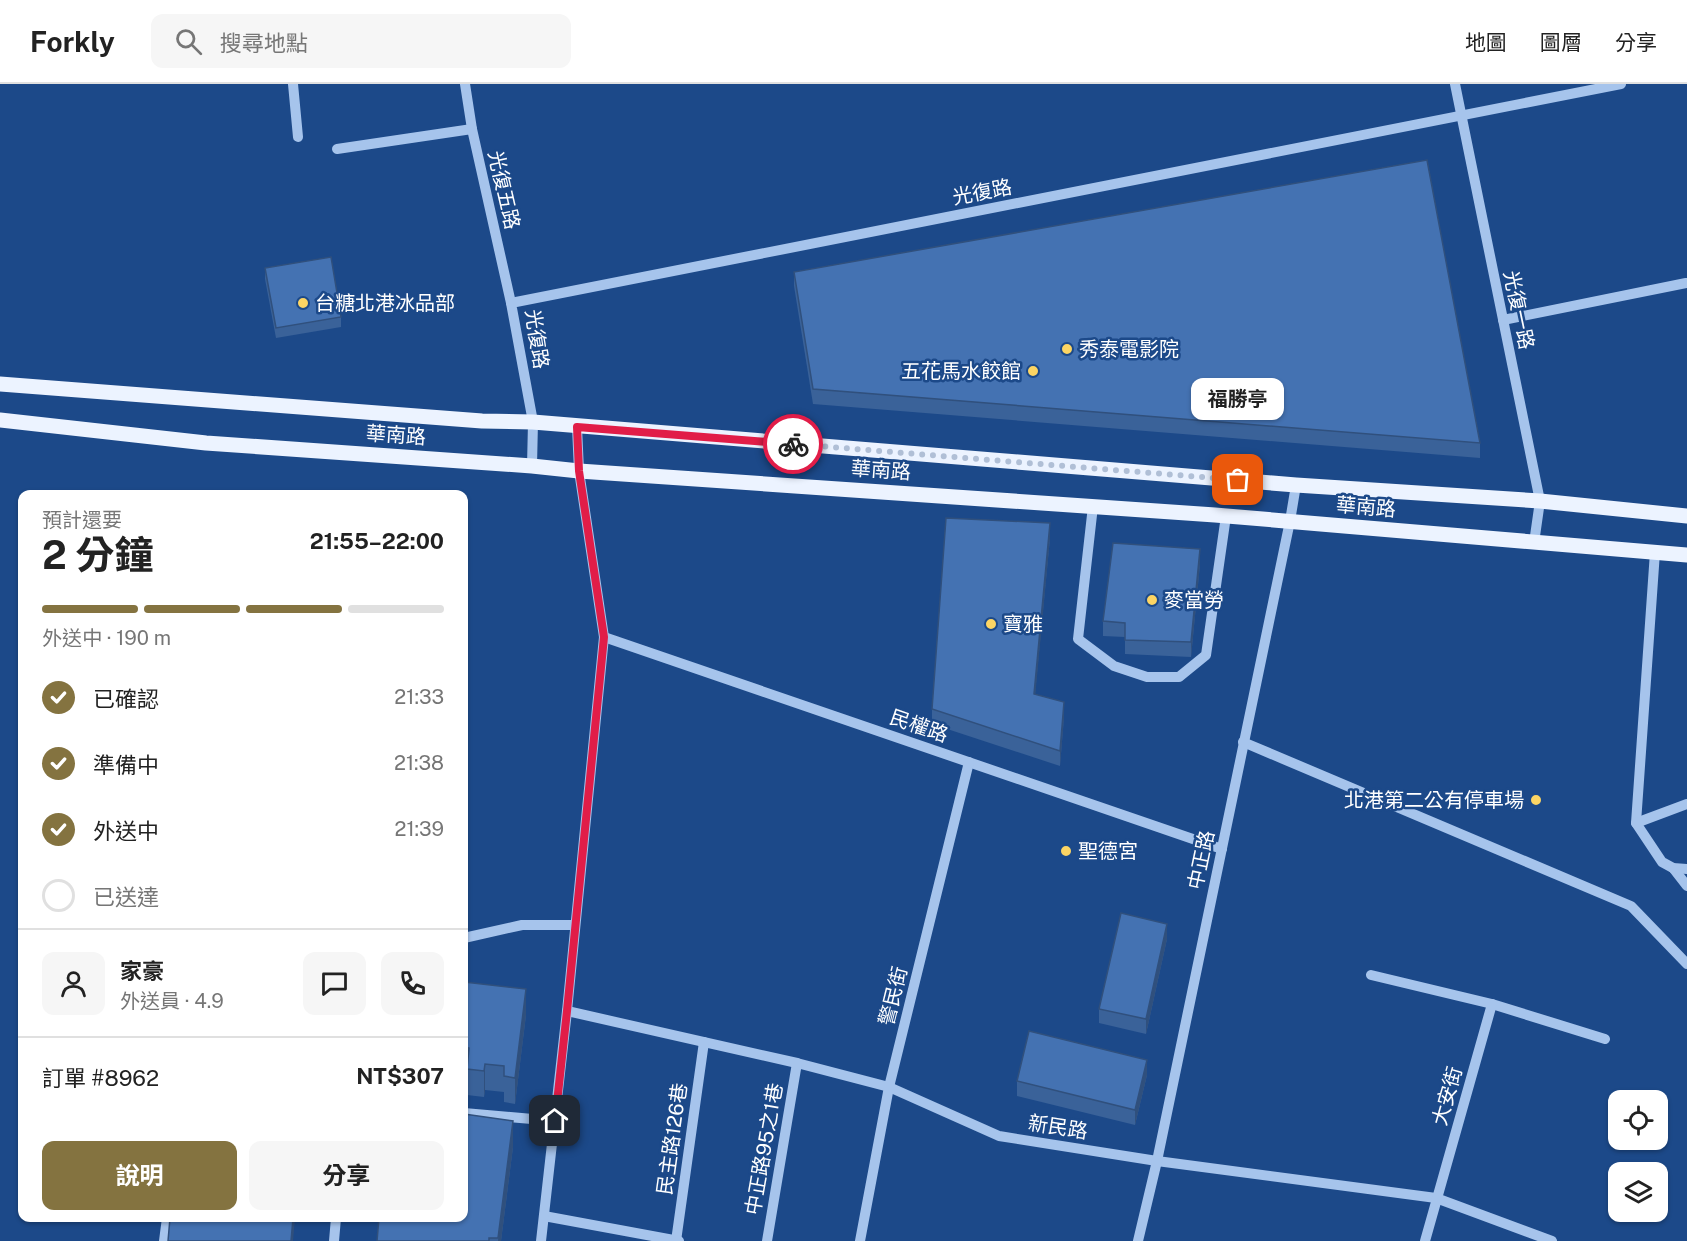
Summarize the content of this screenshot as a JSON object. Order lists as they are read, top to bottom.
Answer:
{
  "streets": {
    "main road": ["華南路"],
    "street": [
      "光復五路",
      "光復路",
      "光復一路",
      "民權路",
      "中正路",
      "警民街",
      "大安街",
      "新民路",
      "民主路126巷",
      "中正路95之1巷"
    ]
  },
  "crossings": [
    ["光復五路", "光復路"],
    ["光復路", "光復一路"],
    ["光復路", "華南路"],
    ["光復一路", "華南路"],
    ["華南路", "中正路"],
    ["民權路", "中正路"],
    ["民權路", "警民街"],
    ["中正路", "新民路"],
    ["警民街", "新民路"],
    ["大安街", "新民路"],
    ["新民路", "民主路126巷"],
    ["新民路", "中正路95之1巷"]
  ],
  "places": [
    "台糖北港冰品部",
    "秀泰電影院",
    "五花馬水餃館",
    "福勝亭",
    "麥當勞",
    "寶雅",
    "北港第二公有停車場",
    "聖德宮"
  ],
  "page": {
    "header": "Forkly",
    "search": "搜尋地點",
    "nav": ["地圖", "圖層", "分享"],
    "bubble": "福勝亭",
    "heading": ["2 分鐘", "預計還要", "21:55–22:00"],
    "panel": [
      "家豪",
      "外送員 · 4.9",
      "訂單 #8962",
      "NT$307"
    ],
    "bar": "外送中 · 190 m",
    "list": [
      ["已確認", "21:33"],
      ["準備中", "21:38"],
      ["外送中", "21:39"],
      "已送達"
    ],
    "buttons": ["說明", "分享"]
  }
}
